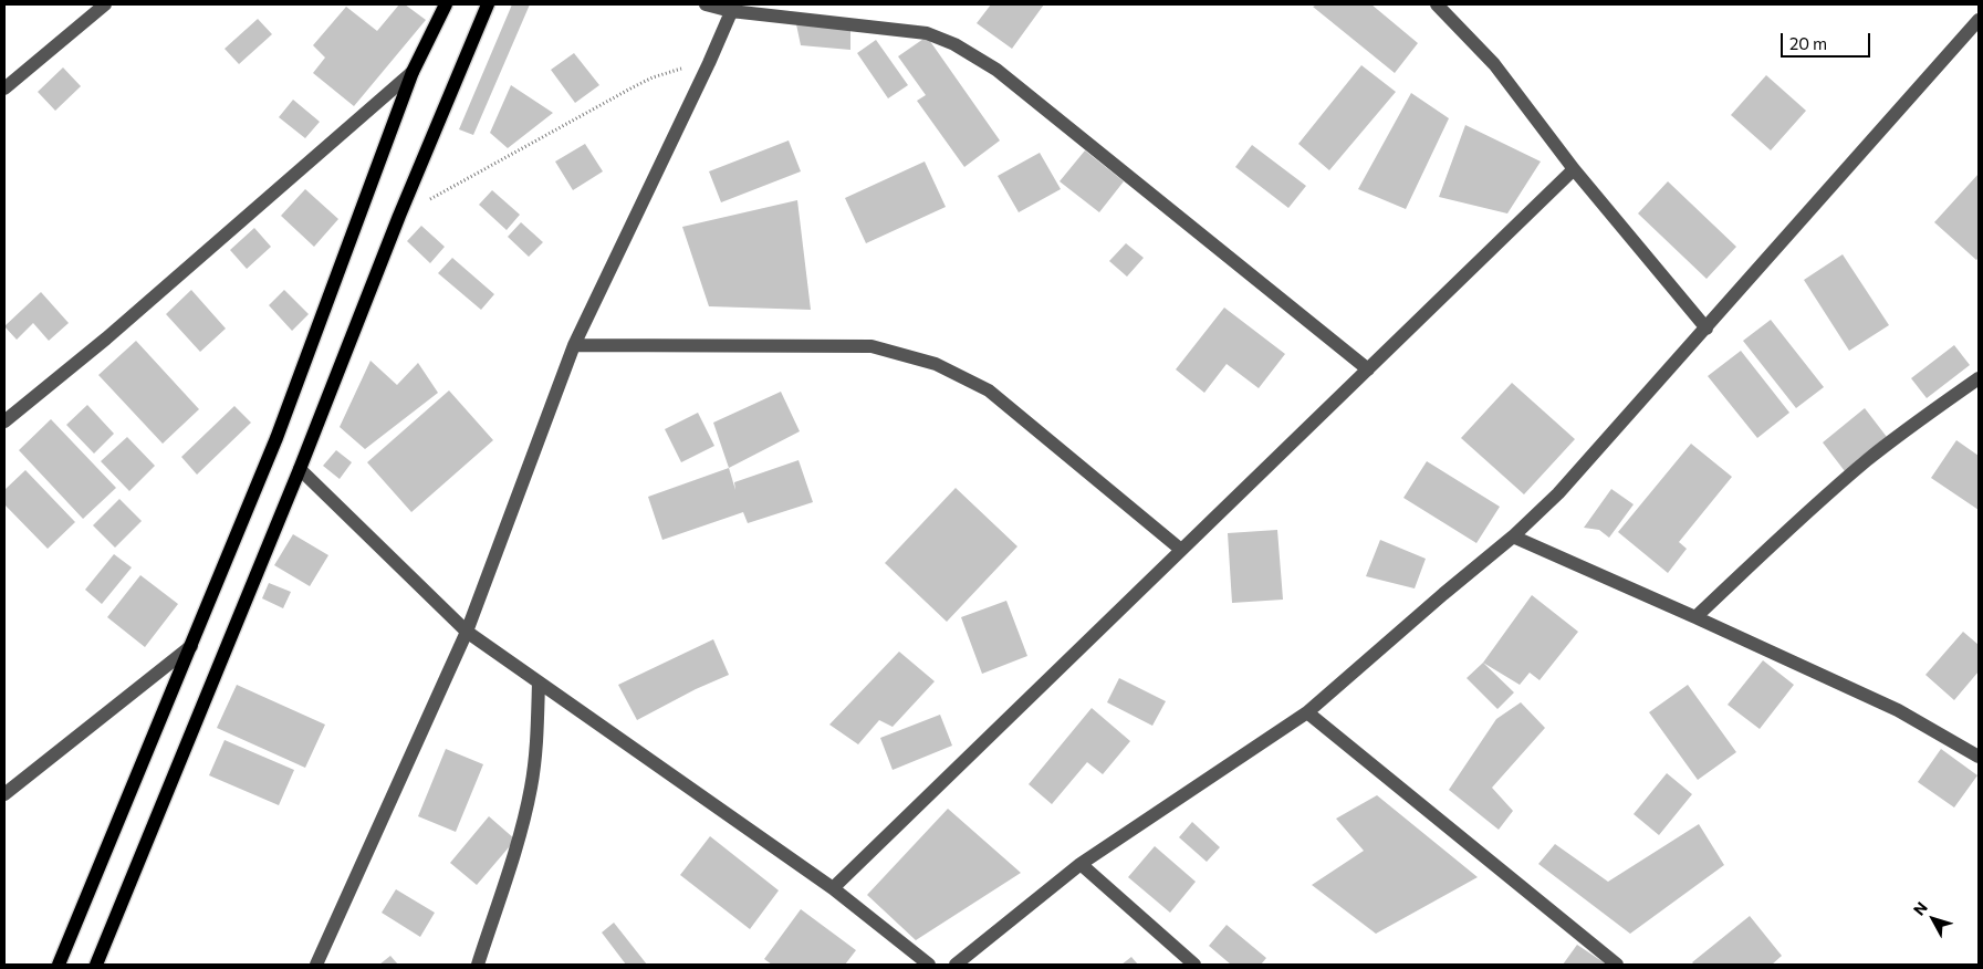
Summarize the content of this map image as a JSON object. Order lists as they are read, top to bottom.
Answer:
{
  "scale_bar": "20 m",
  "north": "top left"
}
